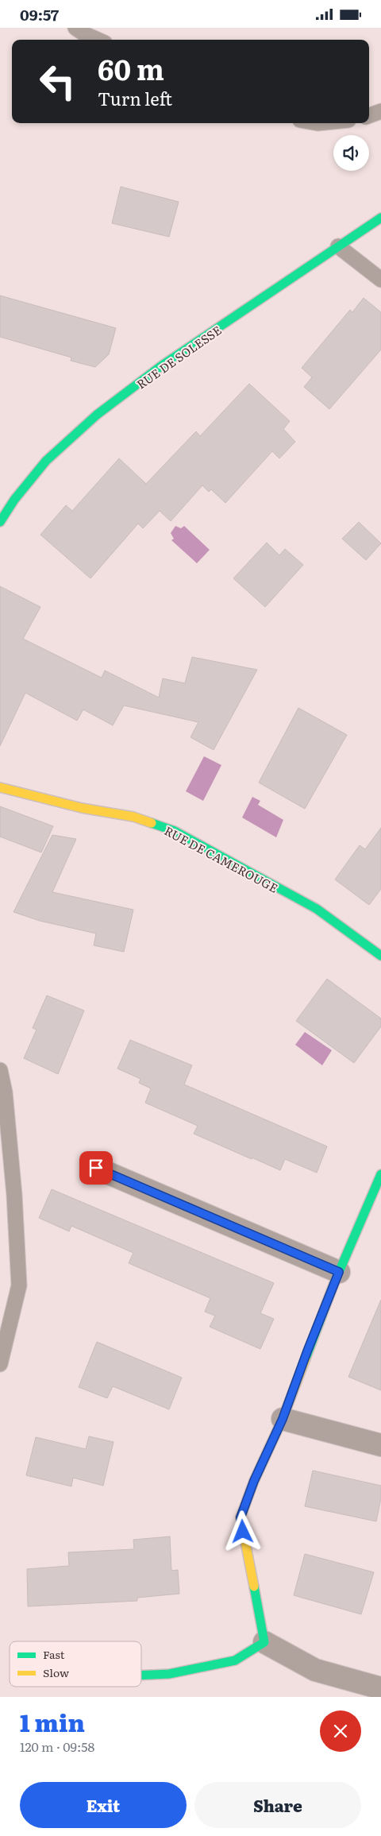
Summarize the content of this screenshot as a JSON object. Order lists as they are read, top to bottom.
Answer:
{
  "streets": {
    "street": ["RUE DE SOLESSE", "RUE DE CAMEROUGE"]
  },
  "legend": ["Fast", "Slow"],
  "page": {
    "status": "09:57",
    "turn": ["60 m", "Turn left"],
    "heading": ["1 min", "120 m · 09:58"],
    "buttons": ["Exit", "Share"]
  }
}
